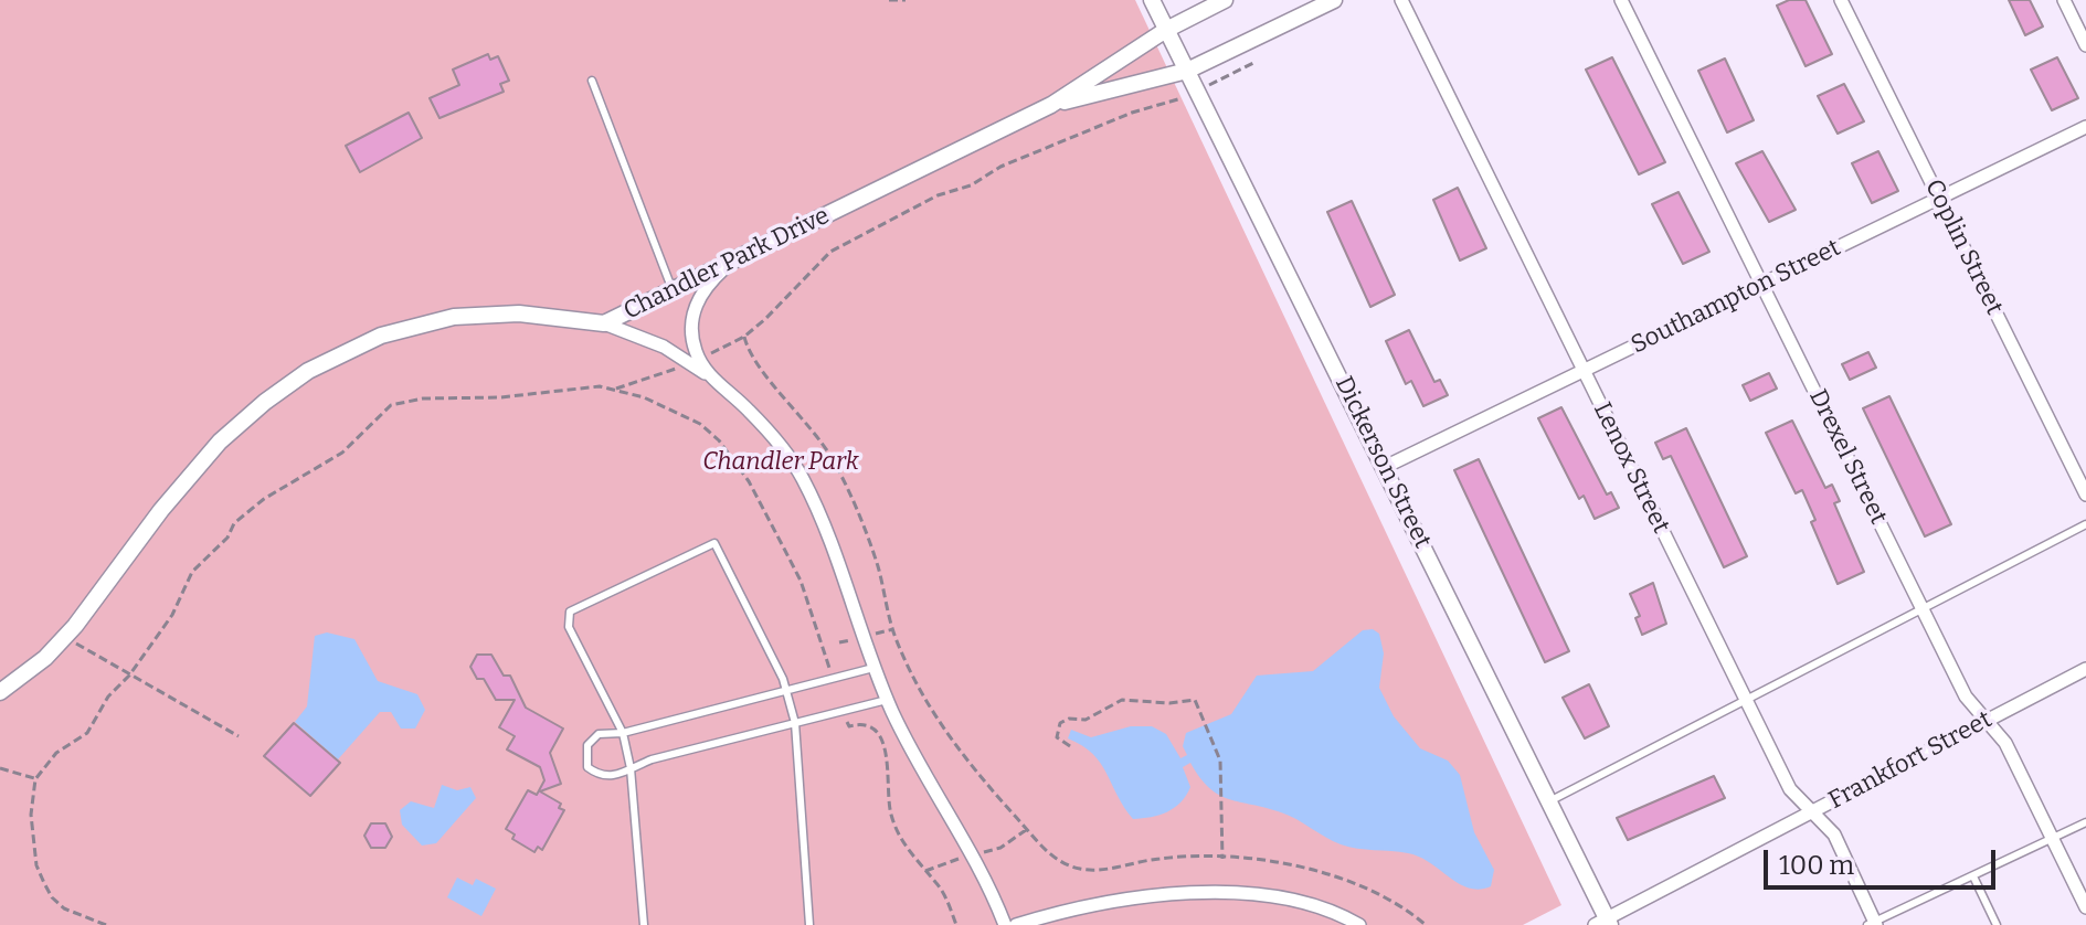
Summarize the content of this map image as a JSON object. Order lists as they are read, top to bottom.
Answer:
{
  "streets": {
    "street": [
      "Coplin Street",
      "Chandler Park Drive",
      "Southampton Street",
      "Drexel Street",
      "Dickerson Street",
      "Lenox Street",
      "Frankfort Street"
    ]
  },
  "crossings": [
    ["Coplin Street", "Southampton Street"],
    ["Chandler Park Drive", "Dickerson Street"],
    ["Southampton Street", "Drexel Street"],
    ["Southampton Street", "Dickerson Street"],
    ["Southampton Street", "Lenox Street"],
    ["Drexel Street", "Frankfort Street"],
    ["Dickerson Street", "Frankfort Street"],
    ["Lenox Street", "Frankfort Street"]
  ],
  "parks": ["Chandler Park"],
  "scale_bar": "100 m"
}
